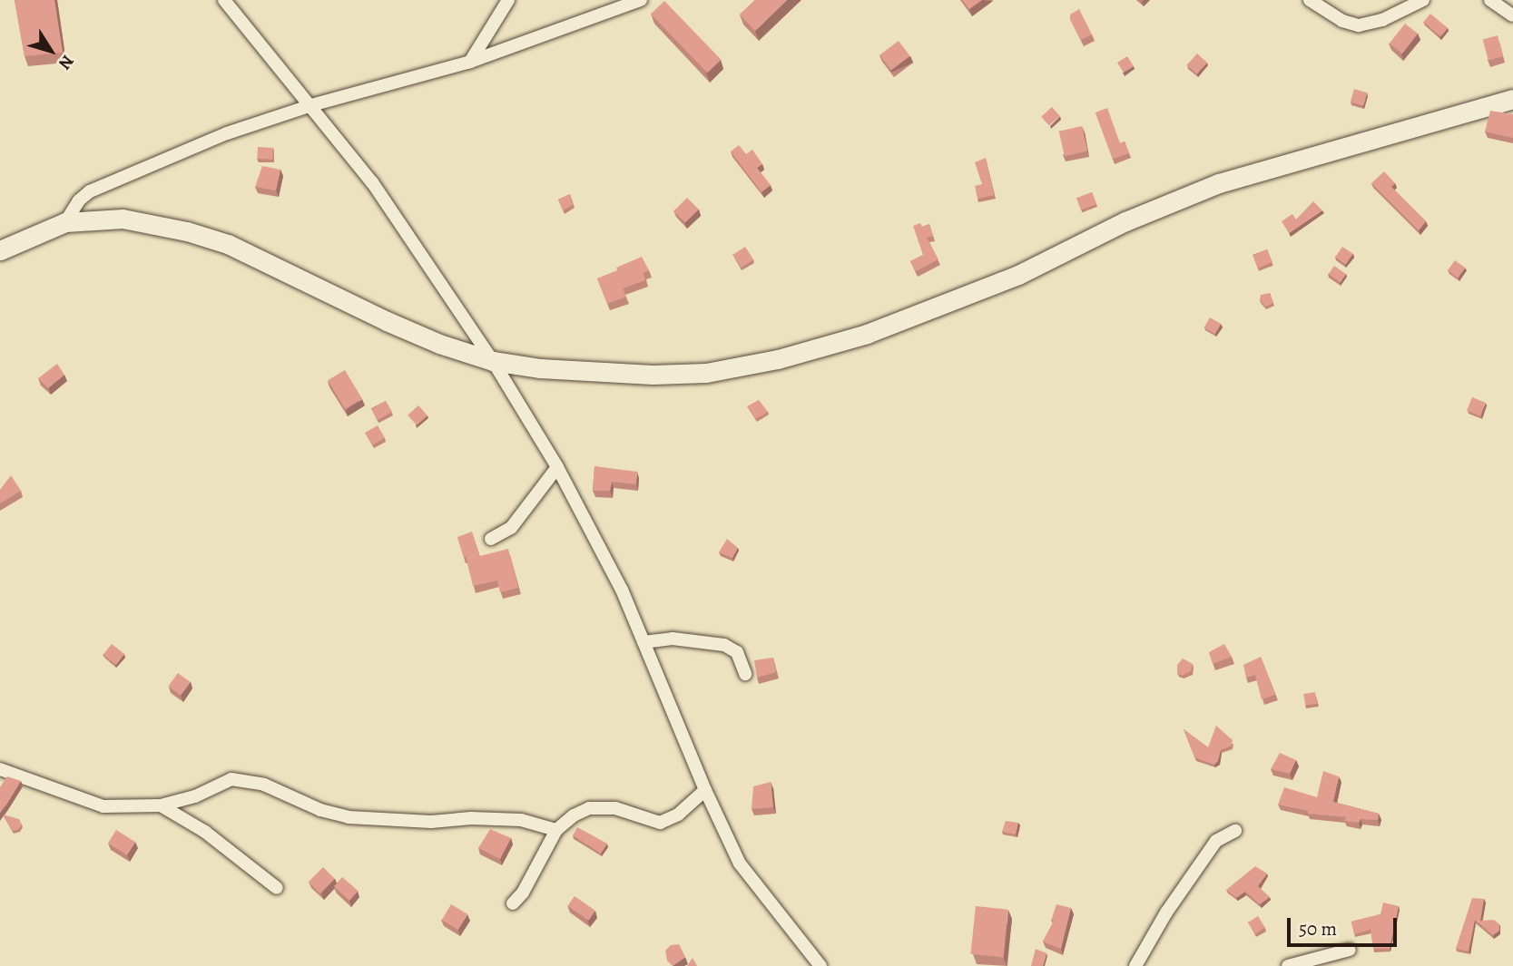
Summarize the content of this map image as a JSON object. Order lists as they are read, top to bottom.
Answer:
{
  "scale_bar": "50 m",
  "north": "bottom right"
}
